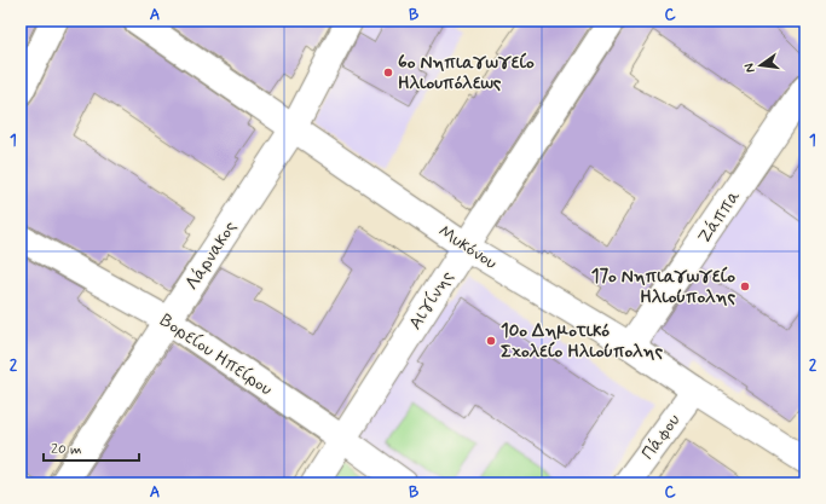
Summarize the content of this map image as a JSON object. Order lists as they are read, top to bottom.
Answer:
{
  "streets": {
    "street": [
      "Ζάππα",
      "Μυκόνου",
      "Λάρνακος",
      "Αιγίνης",
      "Βορείου Ηπείρου",
      "Πάφου"
    ]
  },
  "crossings": [
    ["Ζάππα", "Μυκόνου"],
    ["Μυκόνου", "Λάρνακος"],
    ["Μυκόνου", "Αιγίνης"],
    ["Μυκόνου", "Πάφου"],
    ["Λάρνακος", "Βορείου Ηπείρου"],
    ["Αιγίνης", "Βορείου Ηπείρου"]
  ],
  "places": ["6ο Νηπιαγωγείο Ηλιουπόλεως", "17ο Νηπιαγωγείο Ηλιούπολης", "10ο Δημοτικό Σχολείο Ηλιούπολης"],
  "scale_bar": "20 m",
  "north": "left",
  "grid": {
    "columns": ["A", "B", "C"],
    "rows": ["1", "2"]
  }
}
